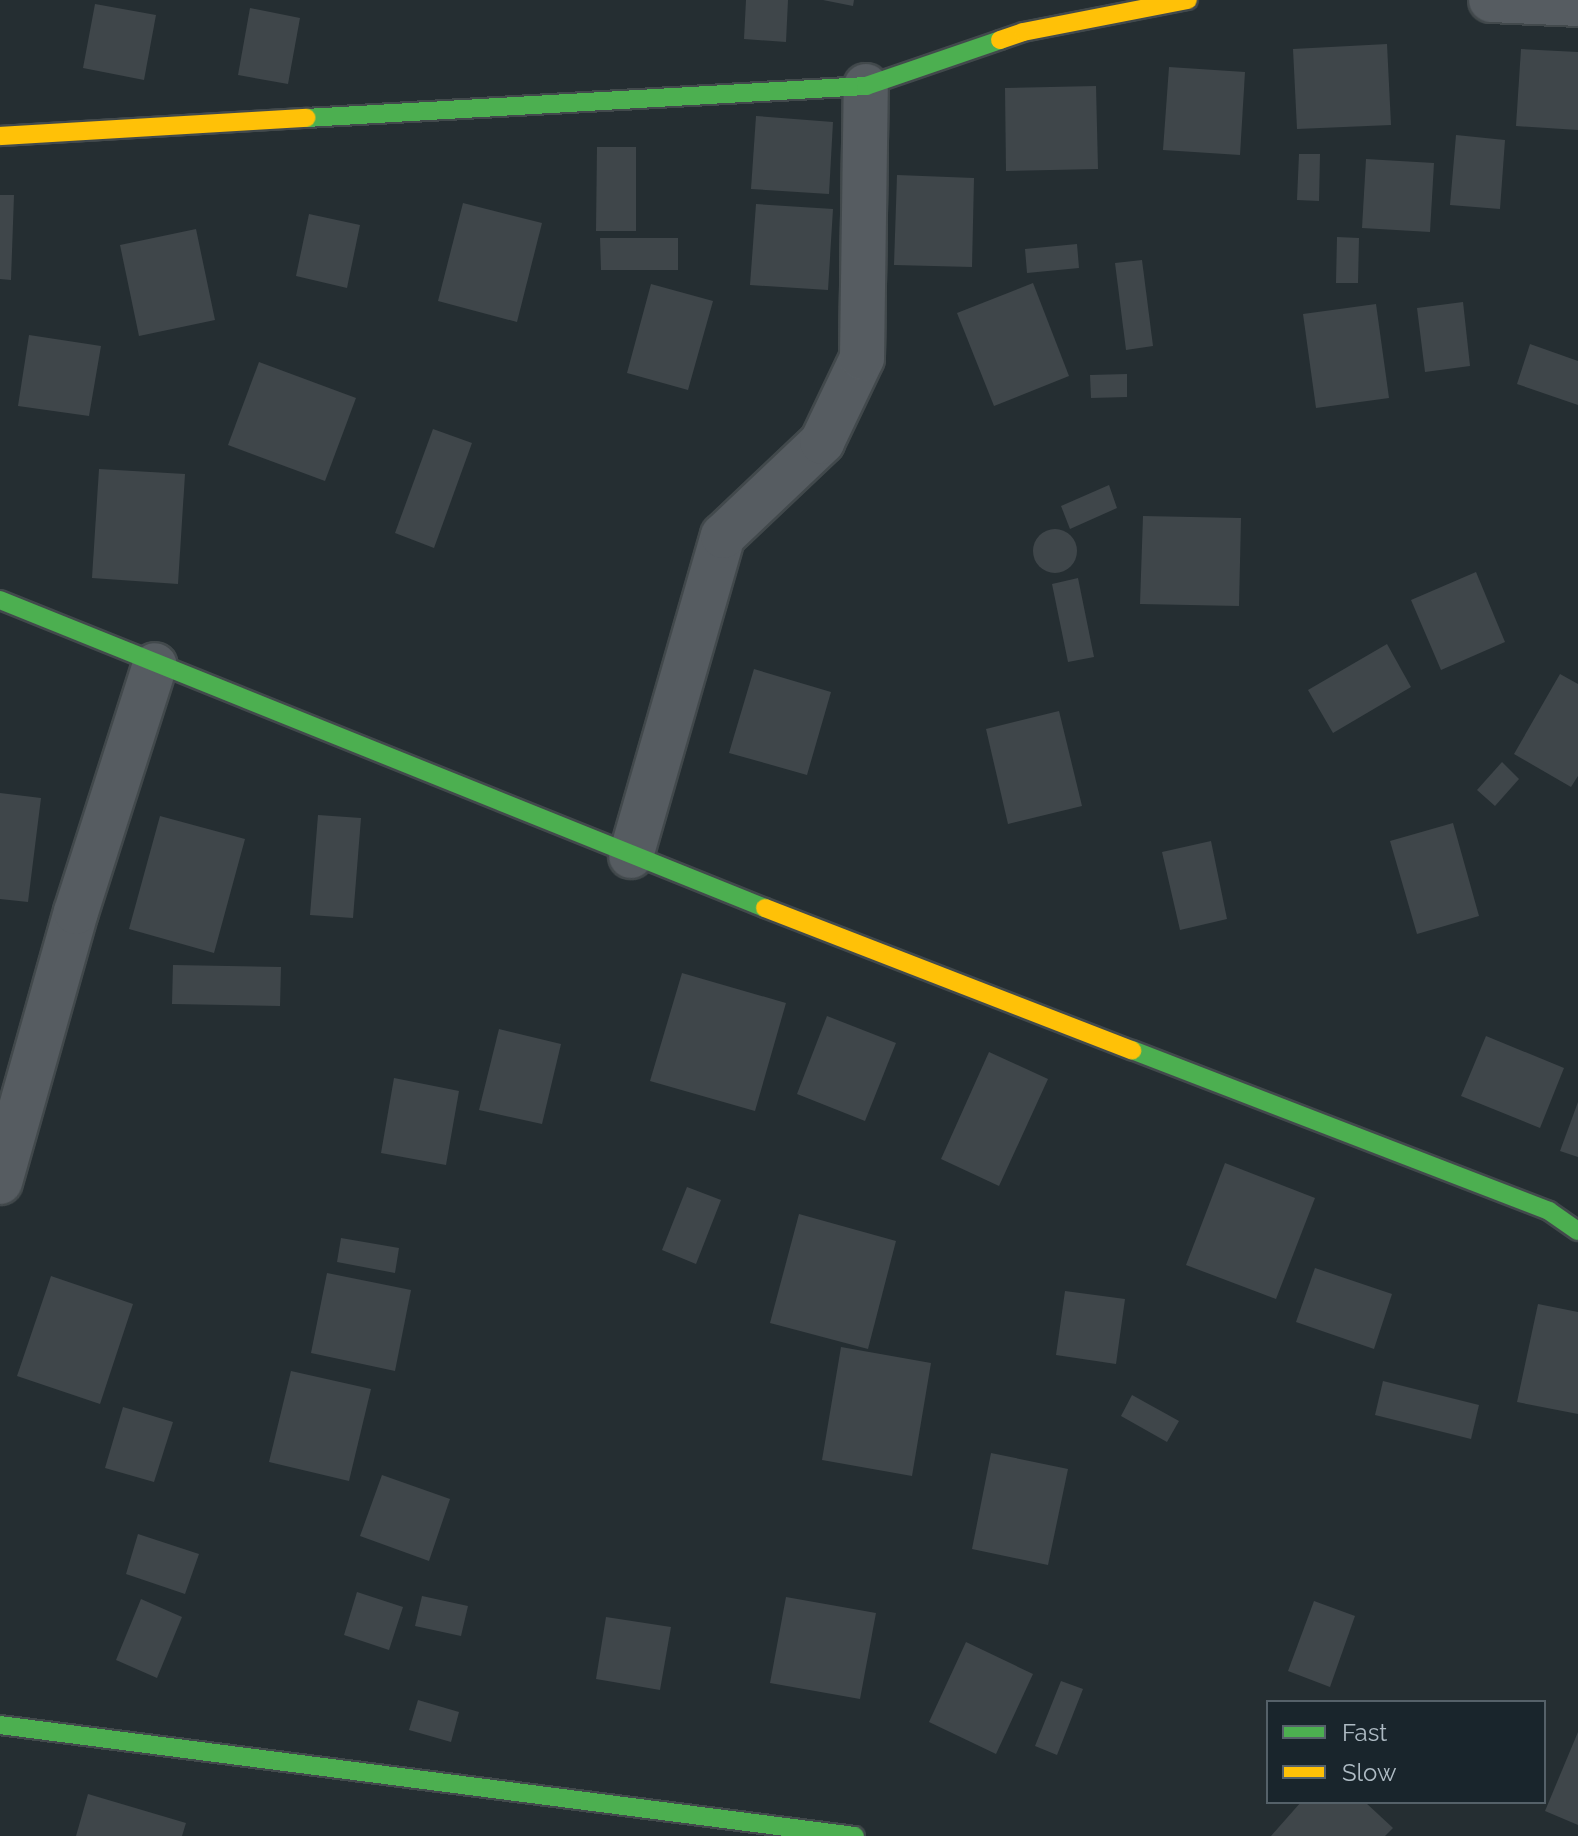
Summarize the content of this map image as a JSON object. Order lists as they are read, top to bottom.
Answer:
{
  "legend": ["Fast", "Slow"]
}
